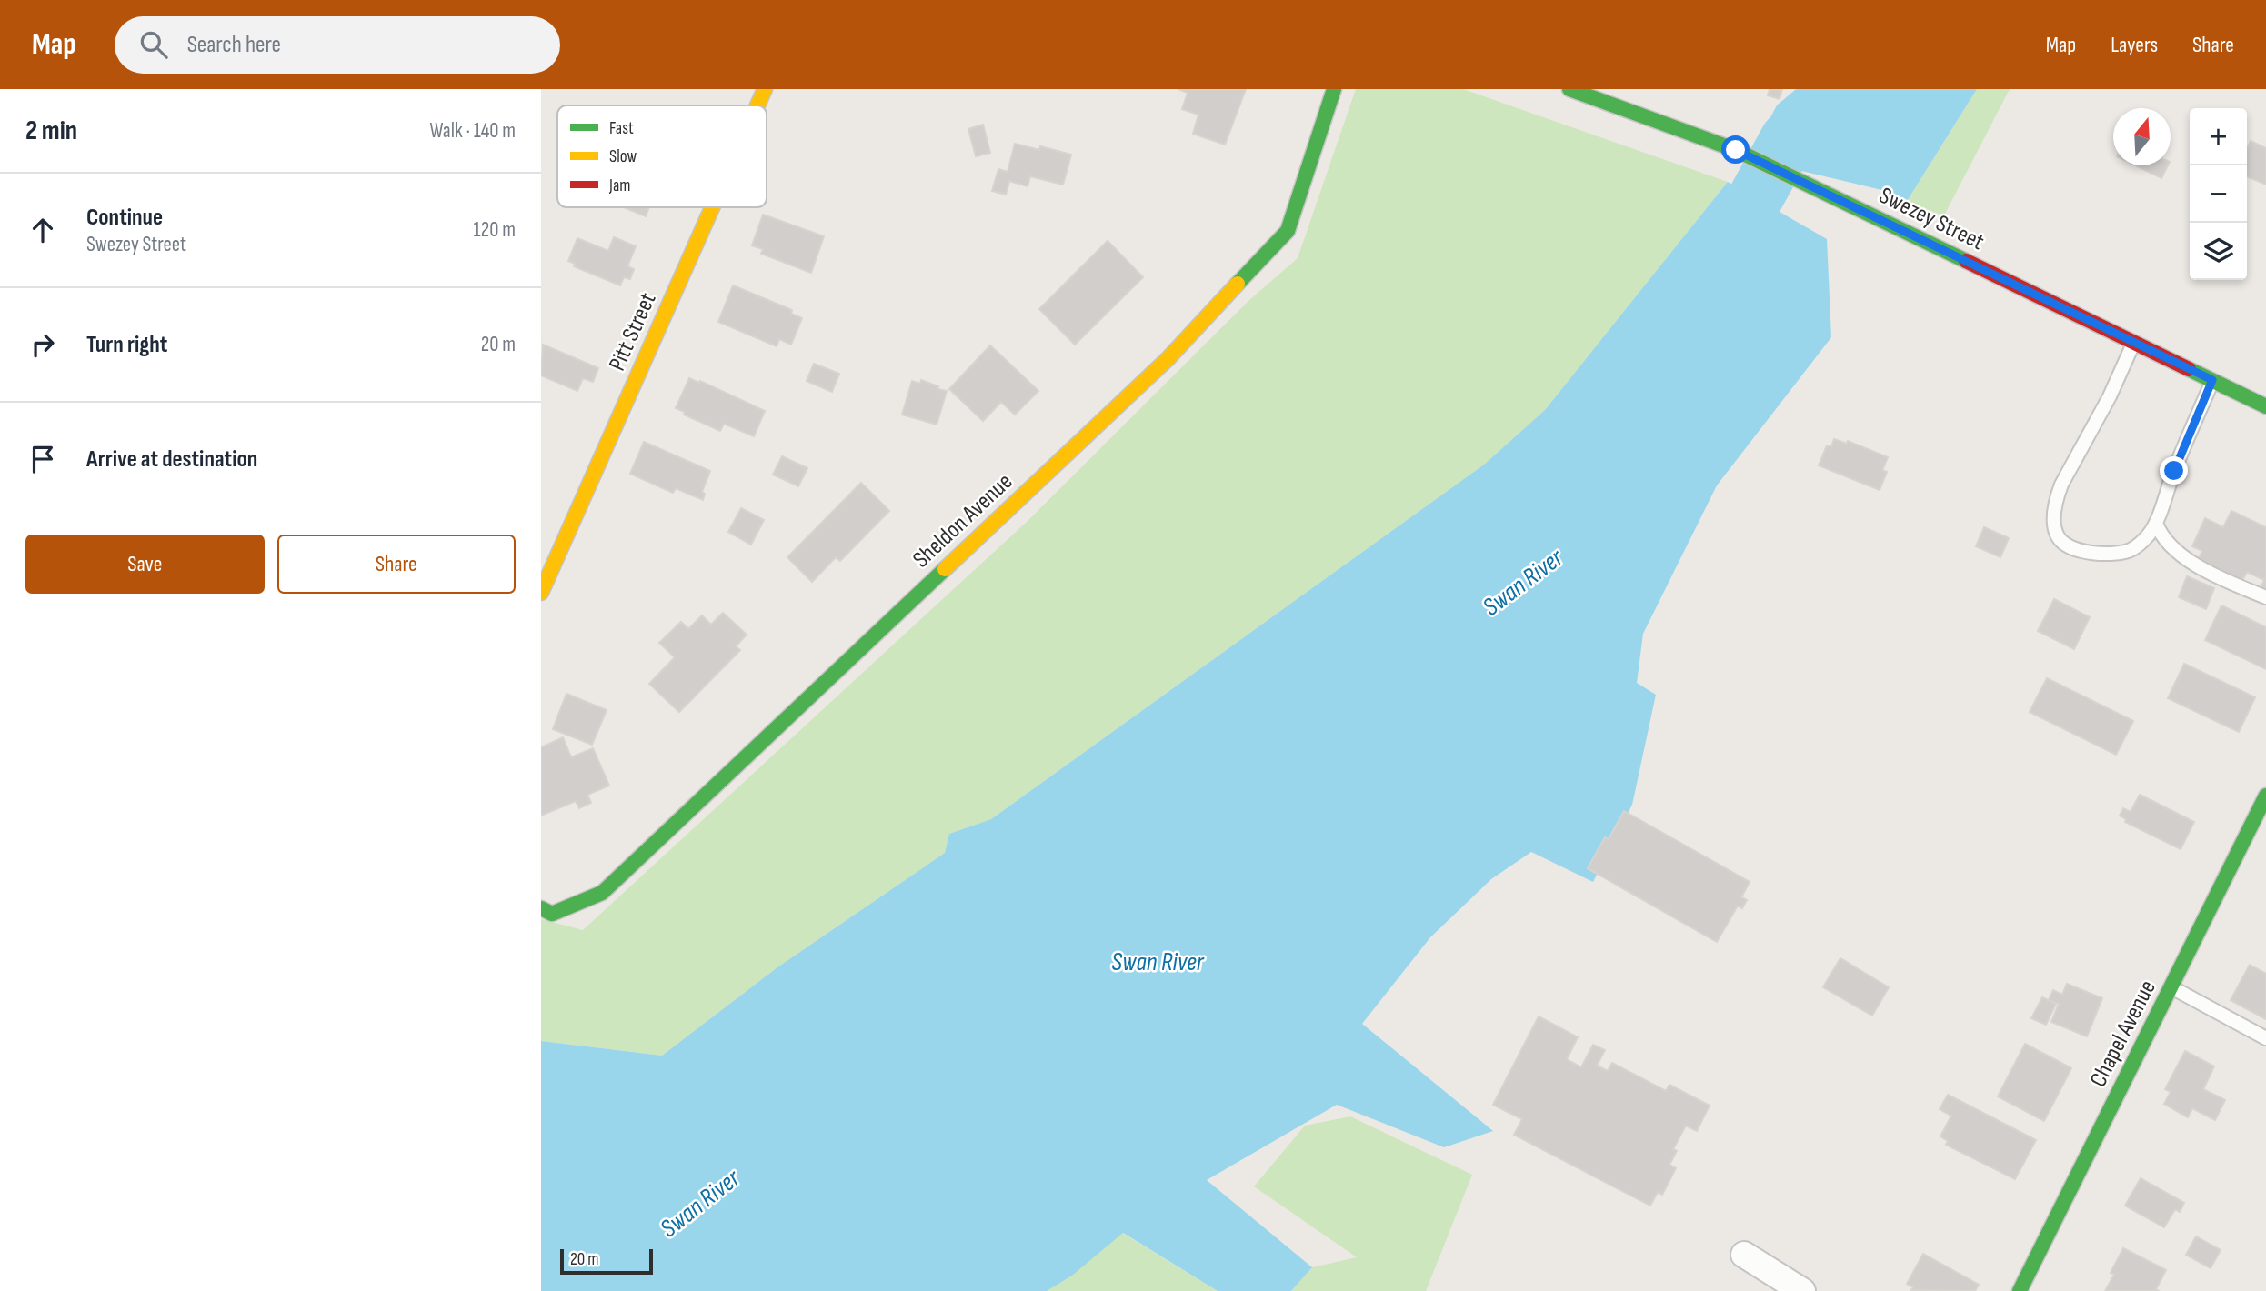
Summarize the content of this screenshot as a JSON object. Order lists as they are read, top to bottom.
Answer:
{
  "streets": {
    "street": [
      "Swezey Street",
      "Pitt Street",
      "Sheldon Avenue",
      "Chapel Avenue"
    ]
  },
  "water": ["Swan River"],
  "legend": ["Fast", "Slow", "Jam"],
  "scale_bar": "20 m",
  "north": "top",
  "page": {
    "header": "Map",
    "search": "Search here",
    "nav": ["Map", "Layers", "Share"],
    "heading": ["2 min", "Walk · 140 m"],
    "map_buttons": ["+", "−"],
    "list": [
      ["Continue", "Swezey Street", "120 m"],
      ["Turn right", "20 m"],
      "Arrive at destination"
    ],
    "buttons": ["Save", "Share"],
    "scale": "20 m"
  }
}
